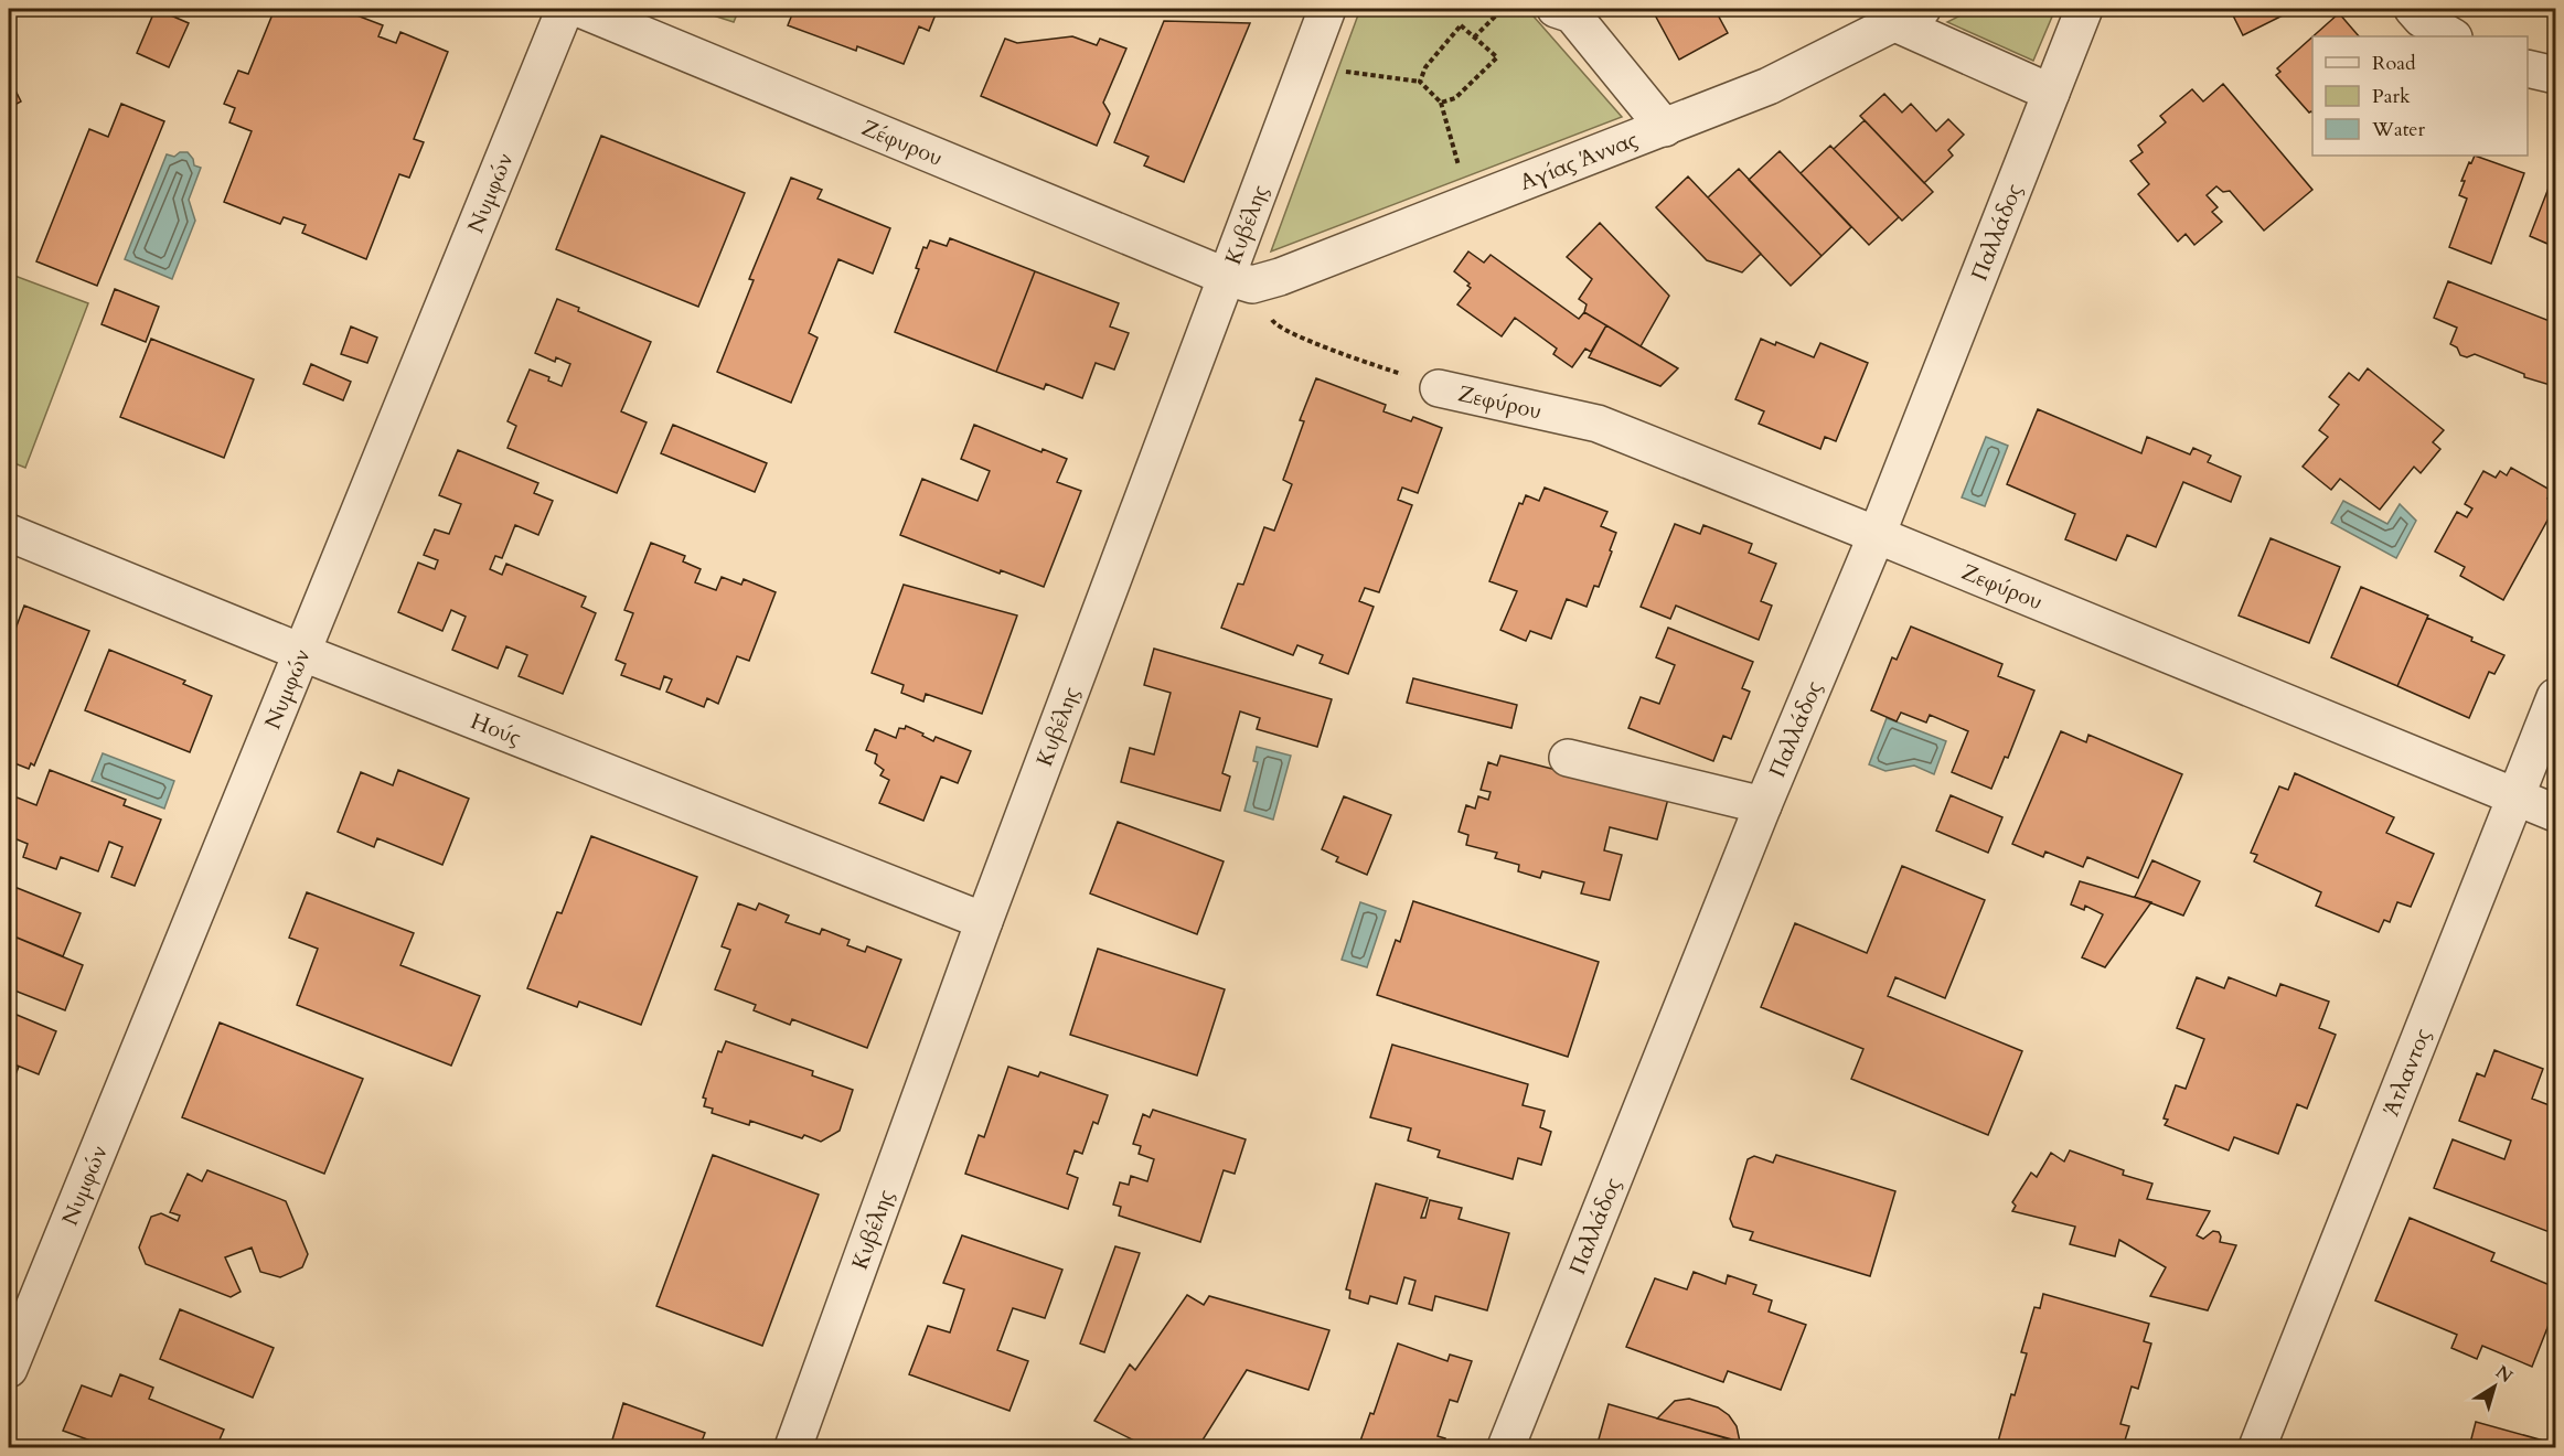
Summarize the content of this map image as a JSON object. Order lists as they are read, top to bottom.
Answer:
{
  "streets": {
    "street": [
      "Ζέφυρου",
      "Αγίας Άννας",
      "Νυμφών",
      "Κυβέλης",
      "Παλλάδος",
      "Ζεφύρου",
      "Ηούς",
      "Άτλαντος"
    ]
  },
  "crossings": [
    ["Ζέφυρου", "Αγίας Άννας"],
    ["Ζέφυρου", "Κυβέλης"],
    ["Αγίας Άννας", "Κυβέλης"],
    ["Νυμφών", "Ηούς"],
    ["Κυβέλης", "Ηούς"],
    ["Παλλάδος", "Ζεφύρου"],
    ["Ζεφύρου", "Άτλαντος"]
  ],
  "legend": ["Road", "Park", "Water"],
  "north": "top right"
}
